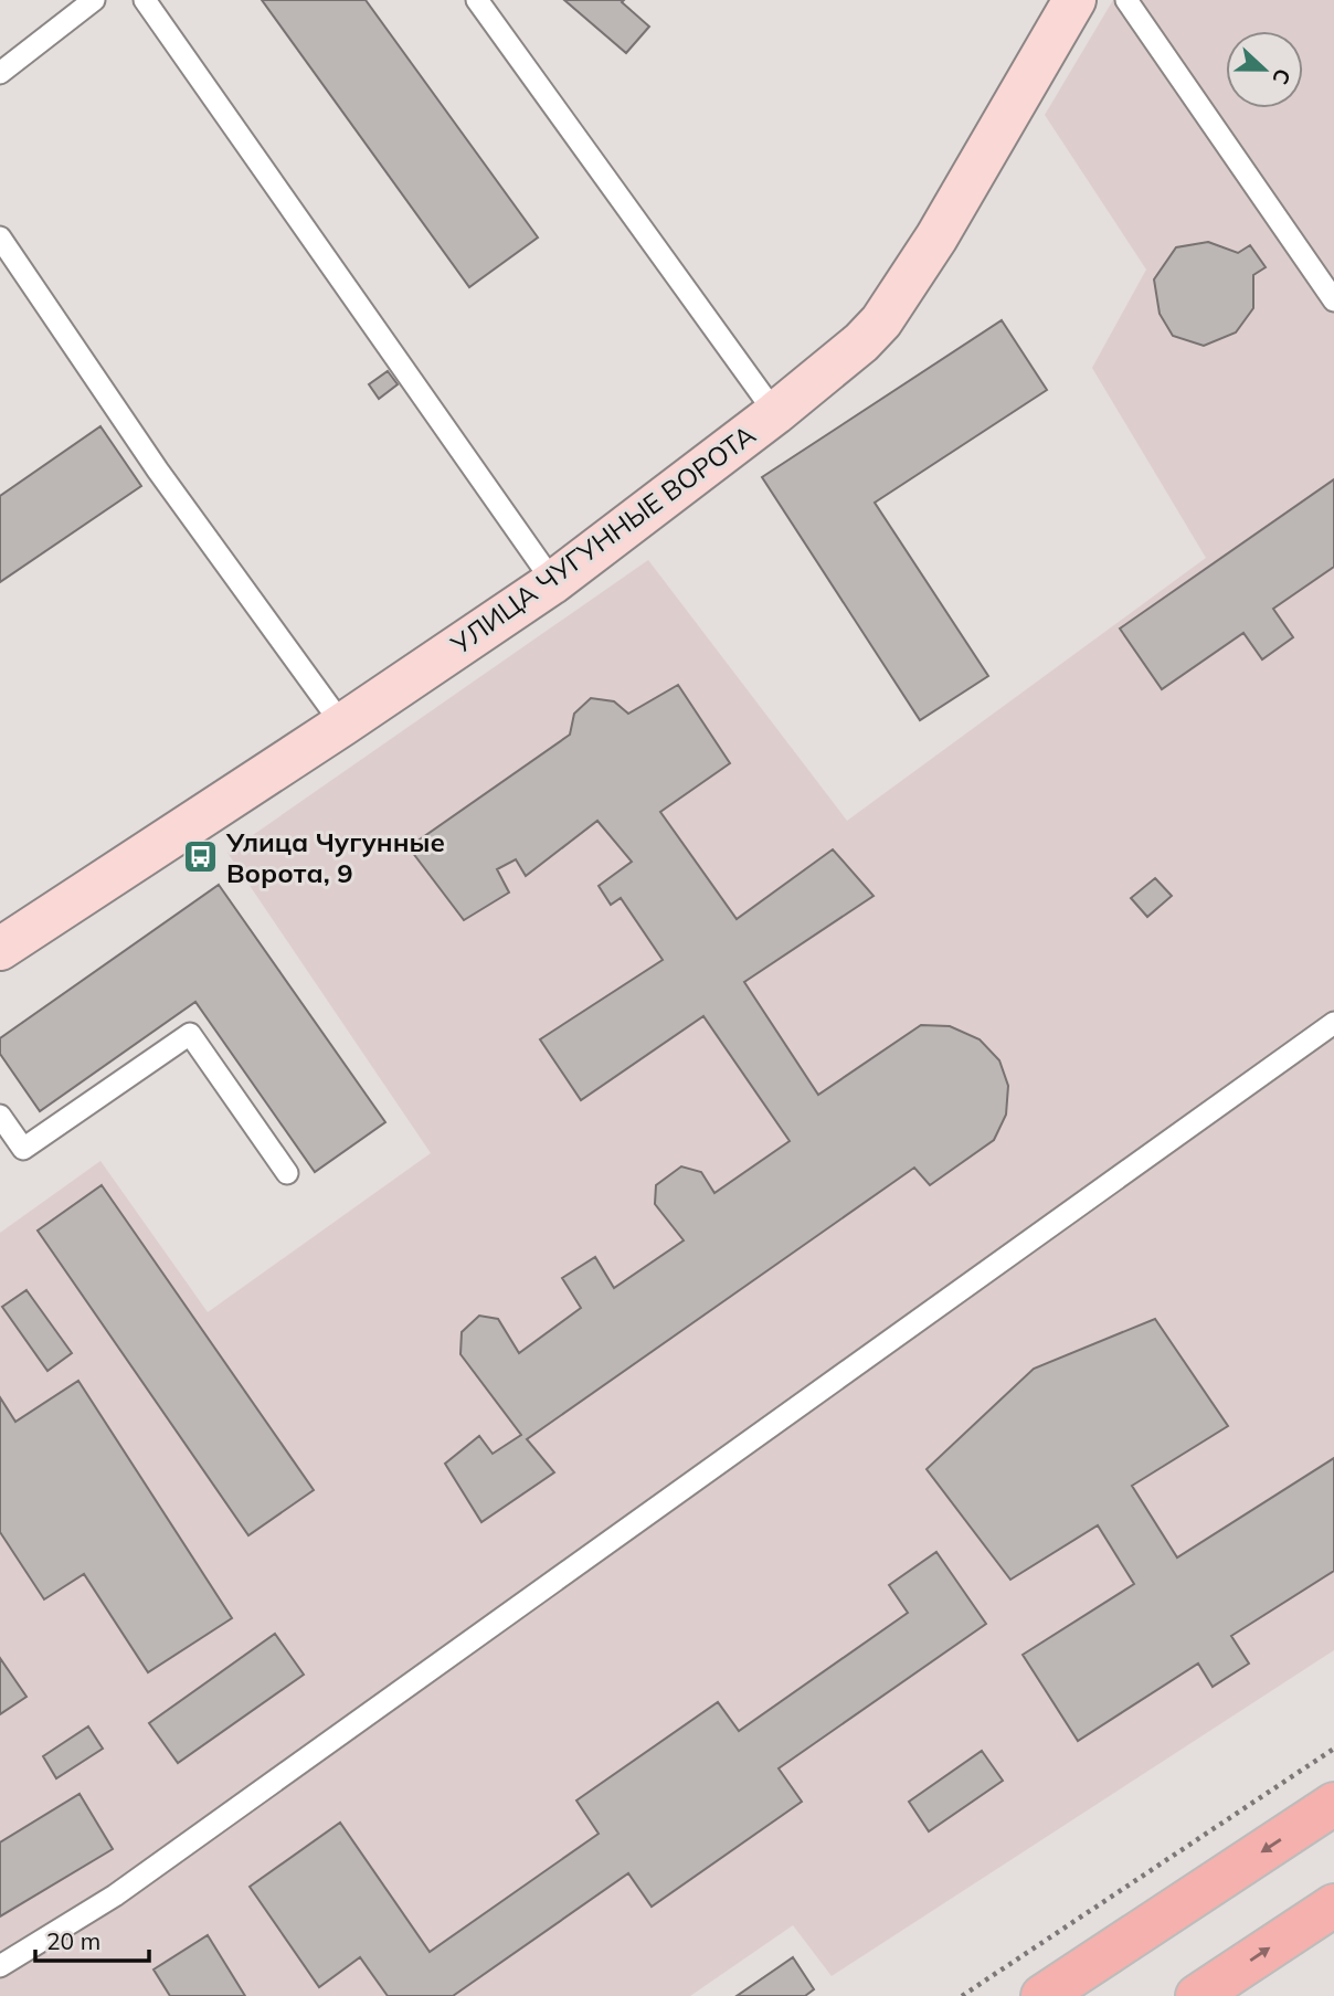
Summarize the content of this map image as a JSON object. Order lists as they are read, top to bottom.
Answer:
{
  "streets": {
    "street": ["УЛИЦА ЧУГУННЫЕ ВОРОТА"]
  },
  "places": {
    "bus stop": ["Улица Чугунные Ворота, 9"]
  },
  "scale_bar": "20 m",
  "north": "right"
}
